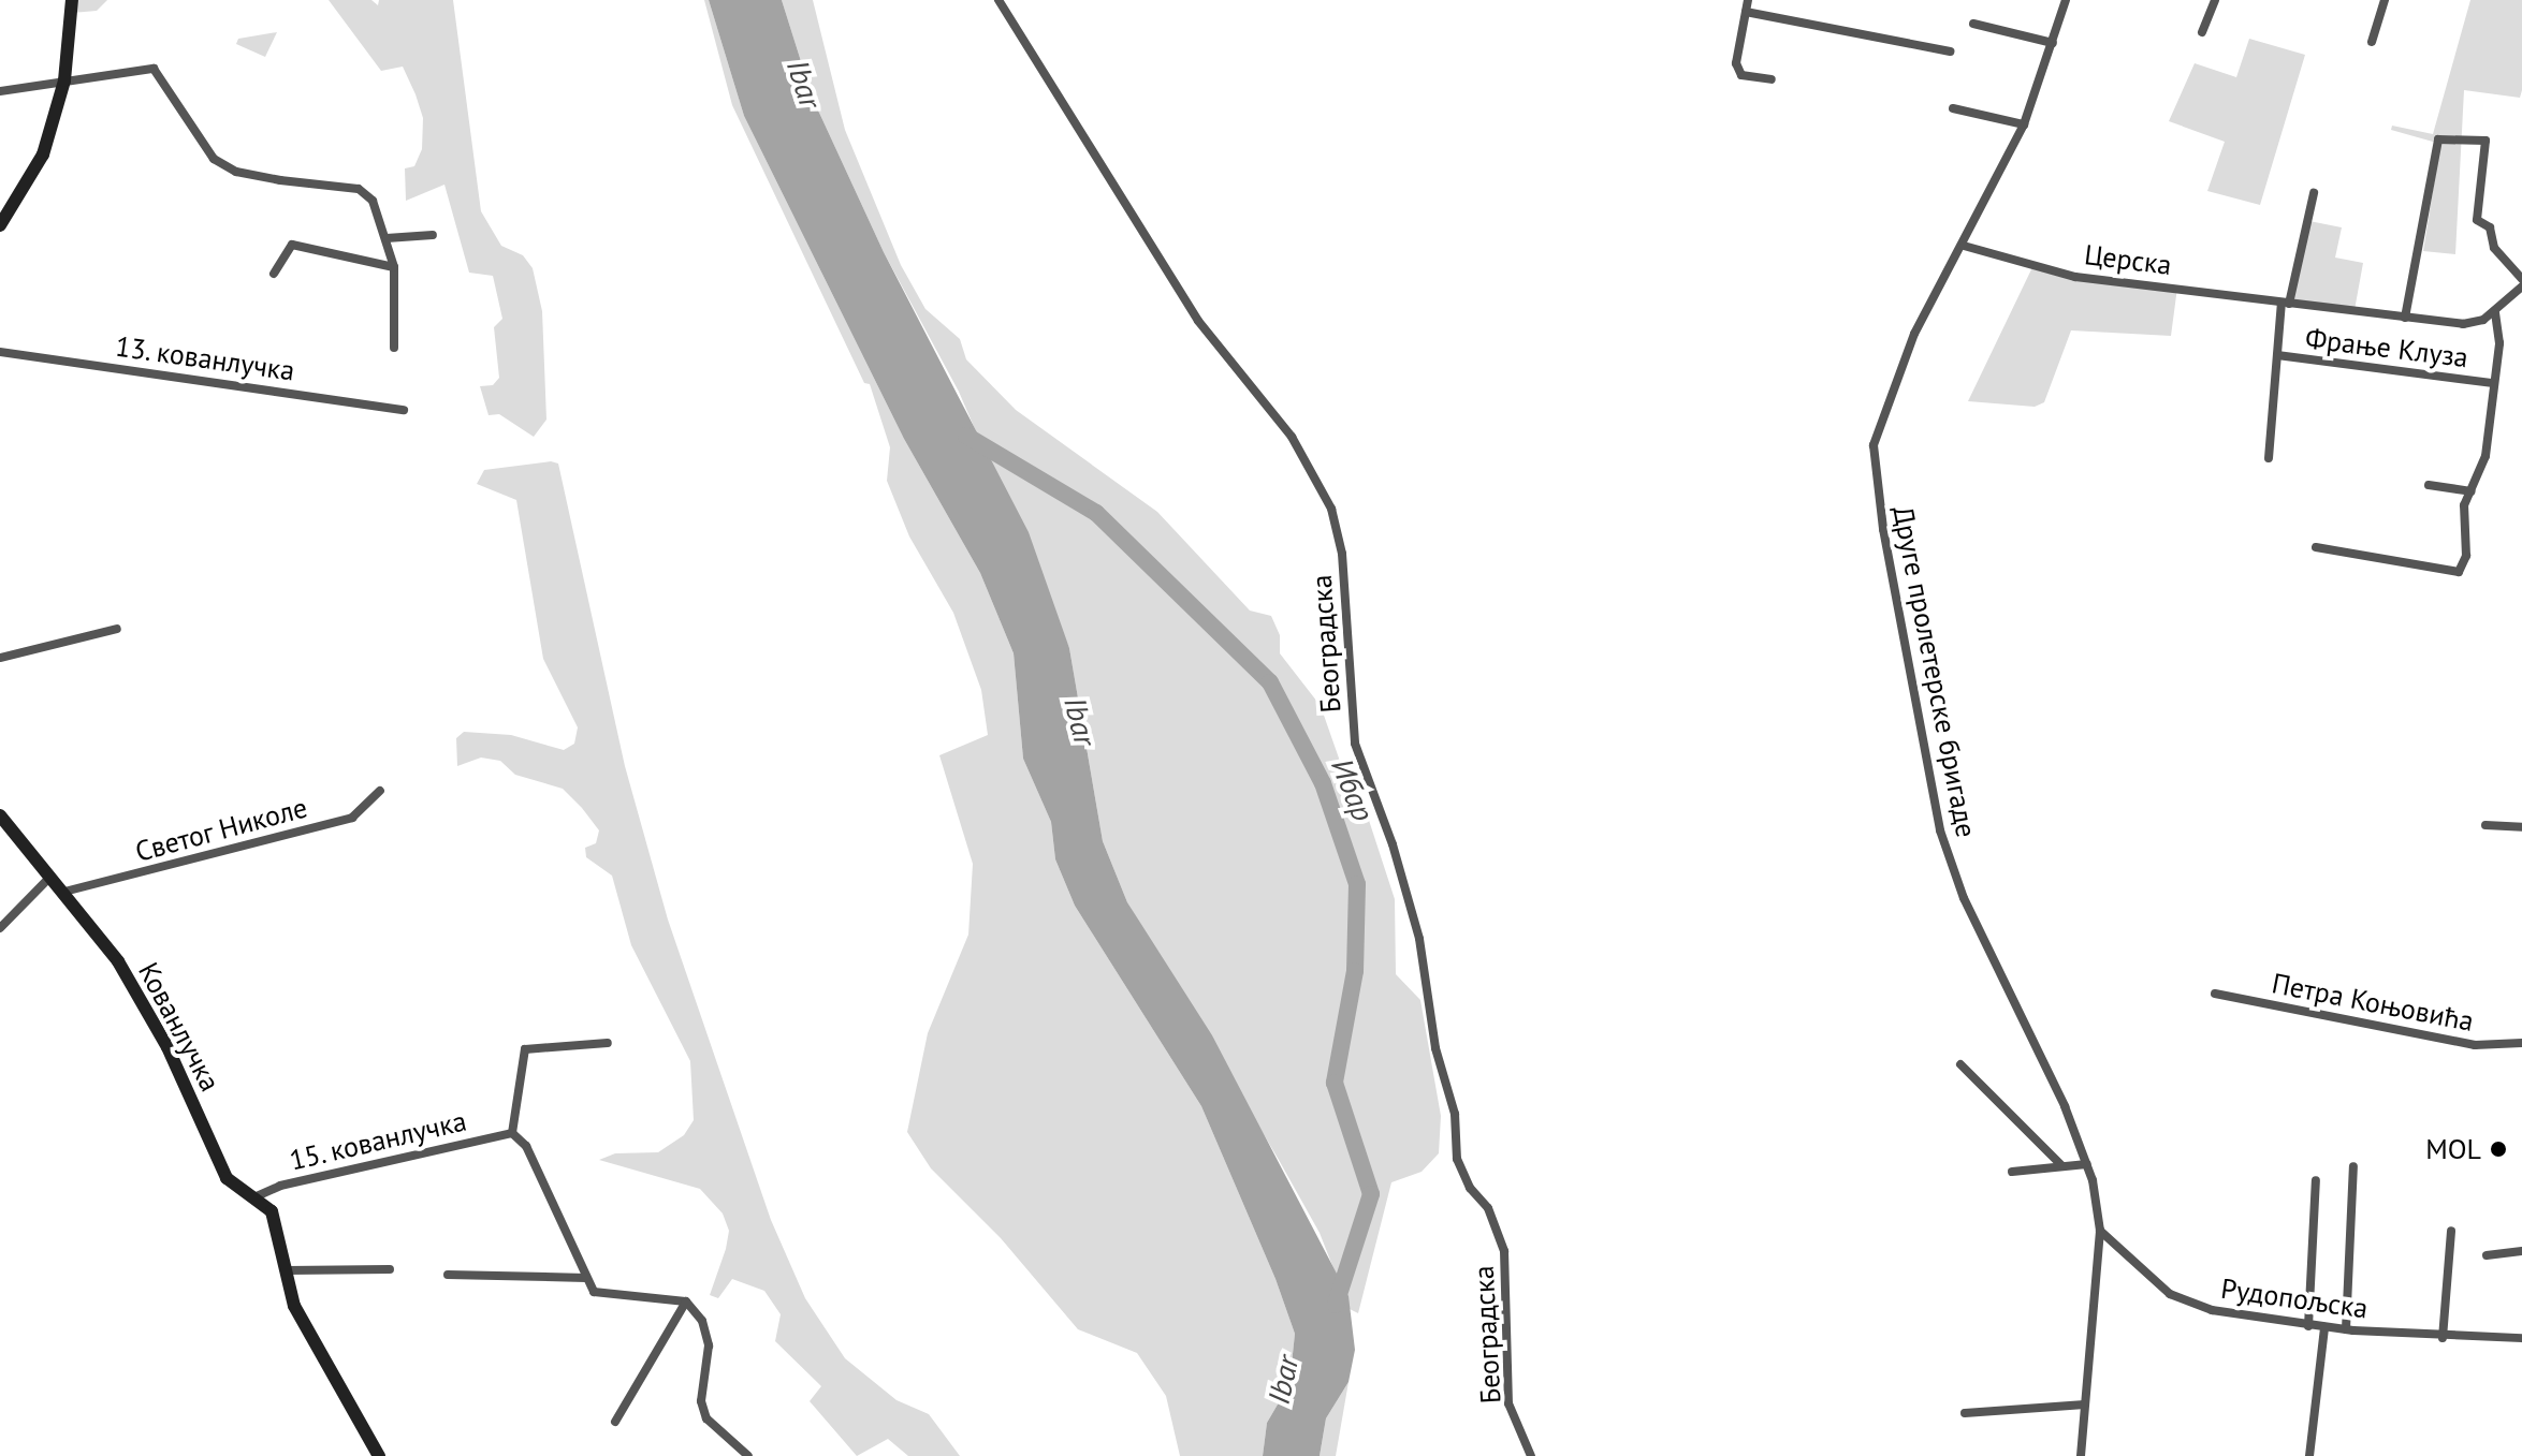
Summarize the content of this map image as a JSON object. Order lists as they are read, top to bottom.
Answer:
{
  "streets": {
    "street": [
      "Церска",
      "Фрање Клуза",
      "13. кованлучка",
      "Београдска",
      "Друге пролетерске бригаде",
      "Светог Николе",
      "Петра Коњовића",
      "Кованлучка",
      "15. кованлучка",
      "Рудопољска"
    ]
  },
  "crossings": [
    ["Церска", "Друге пролетерске бригаде"],
    ["Друге пролетерске бригаде", "Рудопољска"],
    ["Светог Николе", "Кованлучка"],
    ["Кованлучка", "15. кованлучка"]
  ],
  "water": ["Ibar", "Ибар"],
  "places": ["MOL"]
}
